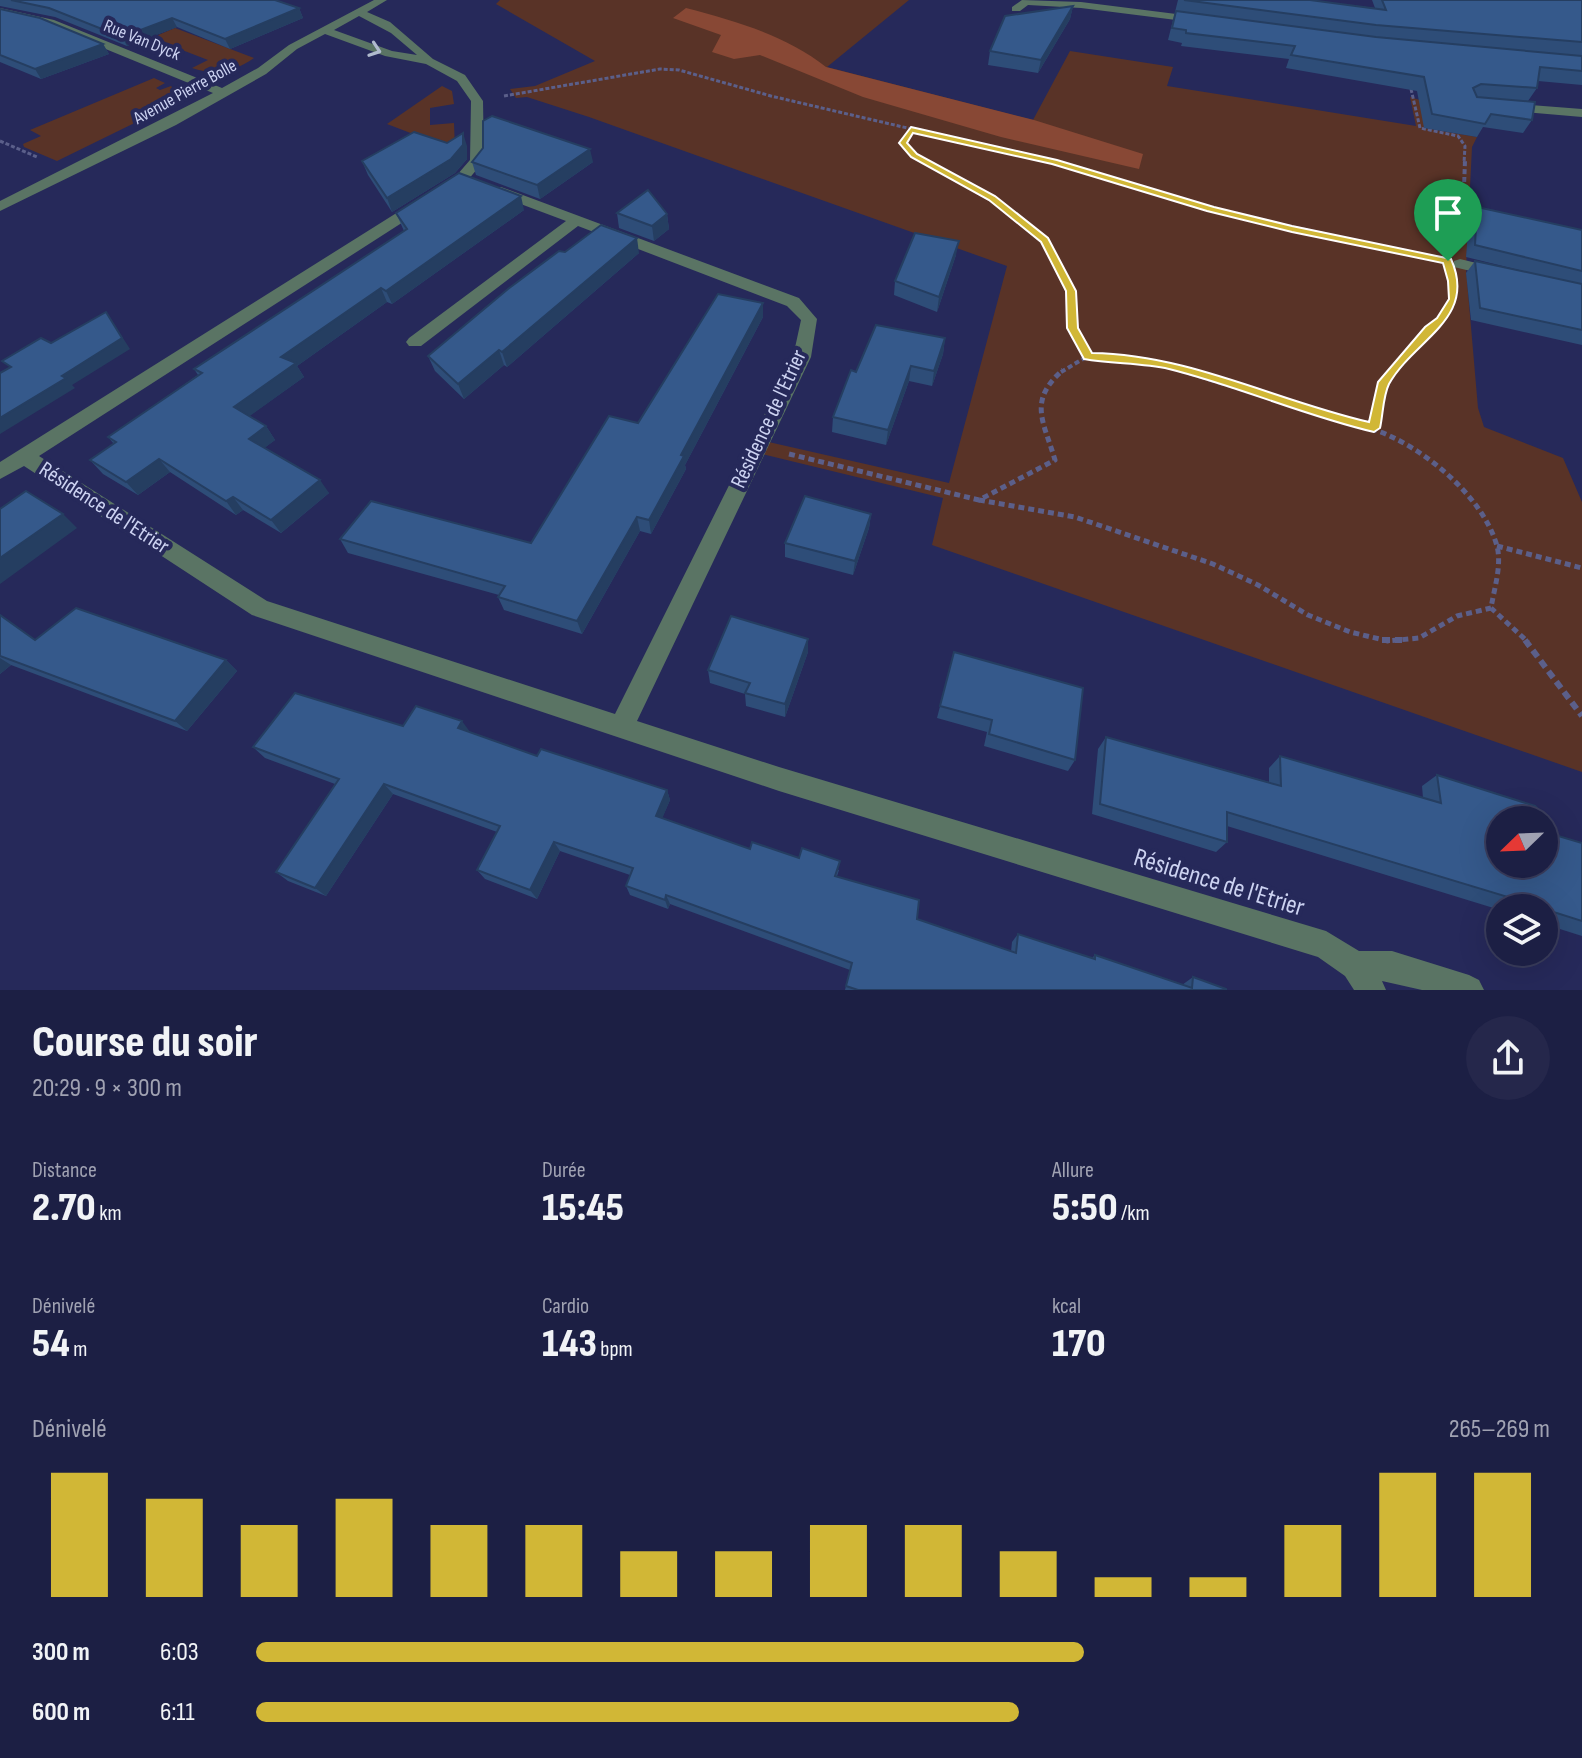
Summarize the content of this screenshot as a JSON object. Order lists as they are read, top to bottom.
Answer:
{
  "streets": {
    "street": ["Rue Van Dyck", "Avenue Pierre Bolle", "Résidence de l'Etrier"]
  },
  "crossings": [
    ["Rue Van Dyck", "Avenue Pierre Bolle"]
  ],
  "north": "bottom left",
  "page": {
    "heading": ["Course du soir", "20:29 · 9 × 300 m"],
    "stats": [
      ["Distance", "2.70 km"],
      ["Durée", "15:45"],
      ["Allure", "5:50 /km"],
      ["Dénivelé", "54 m"],
      ["Cardio", "143 bpm"],
      ["kcal", "170"]
    ],
    "chart": ["Dénivelé", "265–269 m"],
    "list": [
      {
        "name": "300 m",
        "note": "6:03"
      },
      {
        "name": "600 m",
        "note": "6:11"
      }
    ]
  }
}
